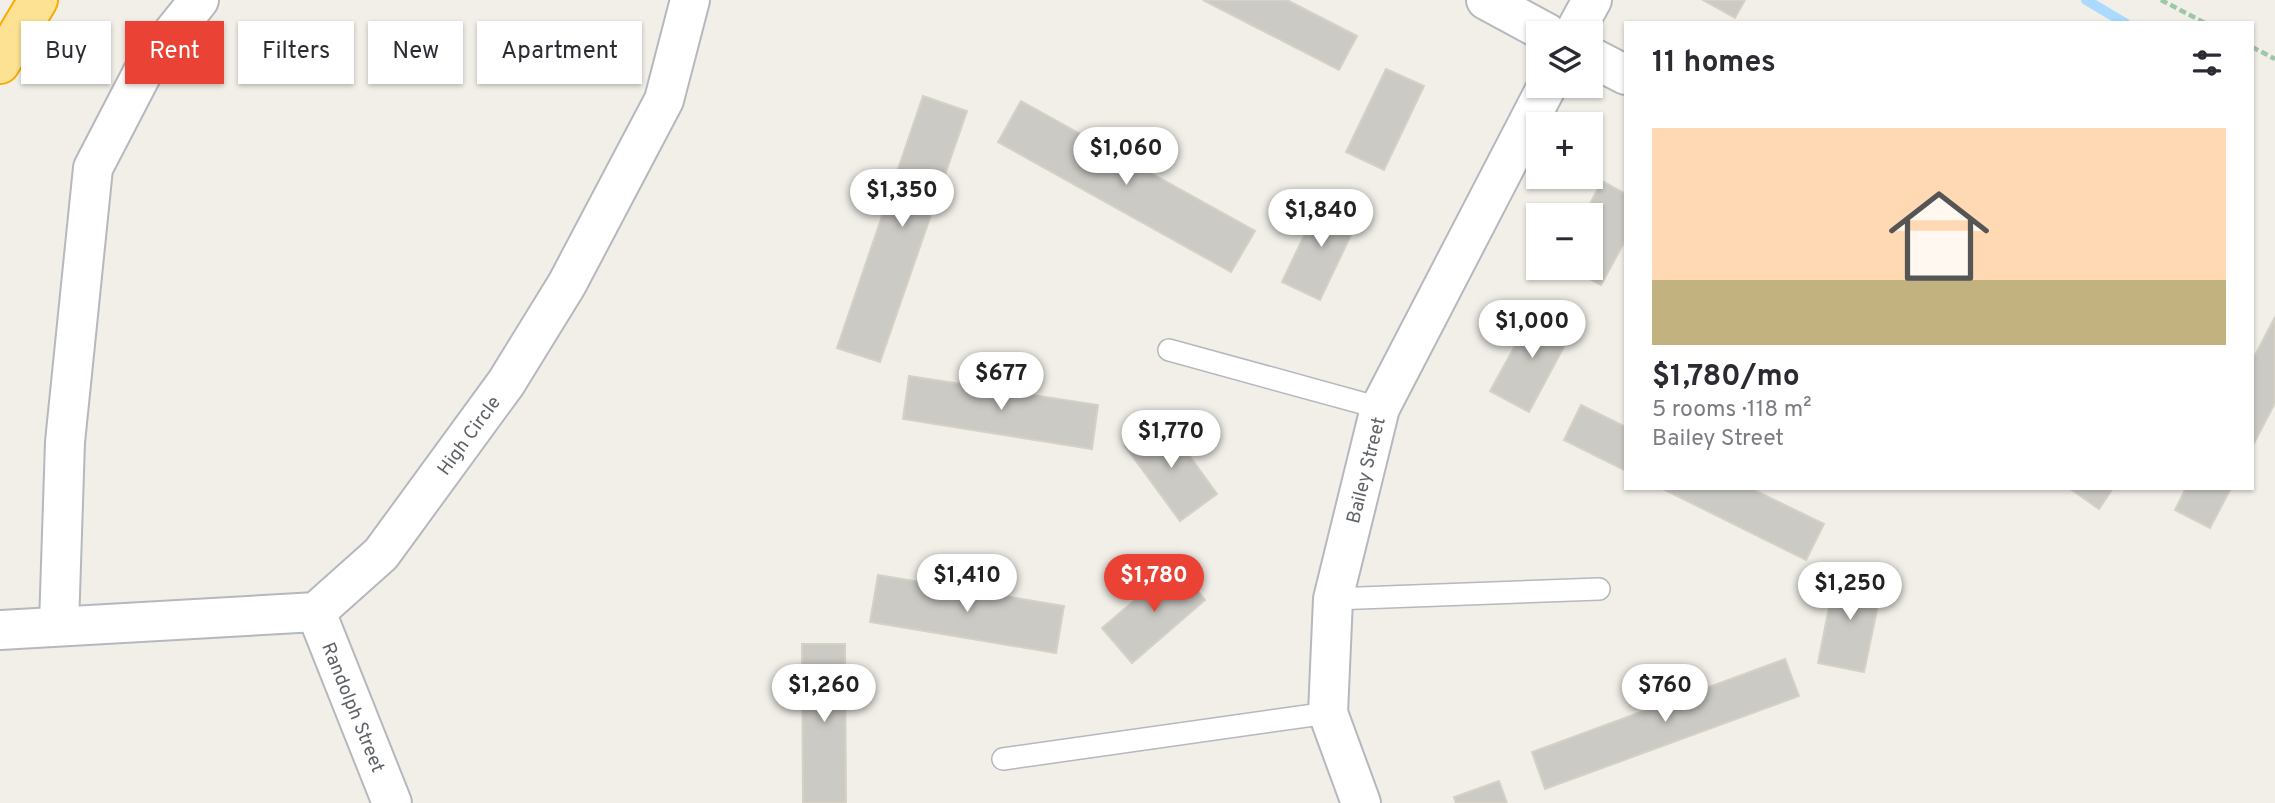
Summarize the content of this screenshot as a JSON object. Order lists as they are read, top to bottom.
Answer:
{
  "streets": {
    "street": ["High Circle", "Bailey Street", "Randolph Street"]
  },
  "crossings": [
    ["High Circle", "Randolph Street"]
  ],
  "page": {
    "map_buttons": ["+", "−"],
    "chip": [
      "Buy",
      "Rent",
      "Filters",
      "New",
      "Apartment"
    ],
    "heading": "11 homes",
    "list": [
      {
        "name": "$1,780/mo",
        "note": "5 rooms · 118 m² · Bailey Street"
      }
    ],
    "price": [
      "$1,060",
      "$1,350",
      "$1,840",
      "$1,000",
      "$677",
      "$1,770",
      "$1,410",
      "$1,780",
      "$1,250",
      "$1,260",
      "$760"
    ]
  }
}
